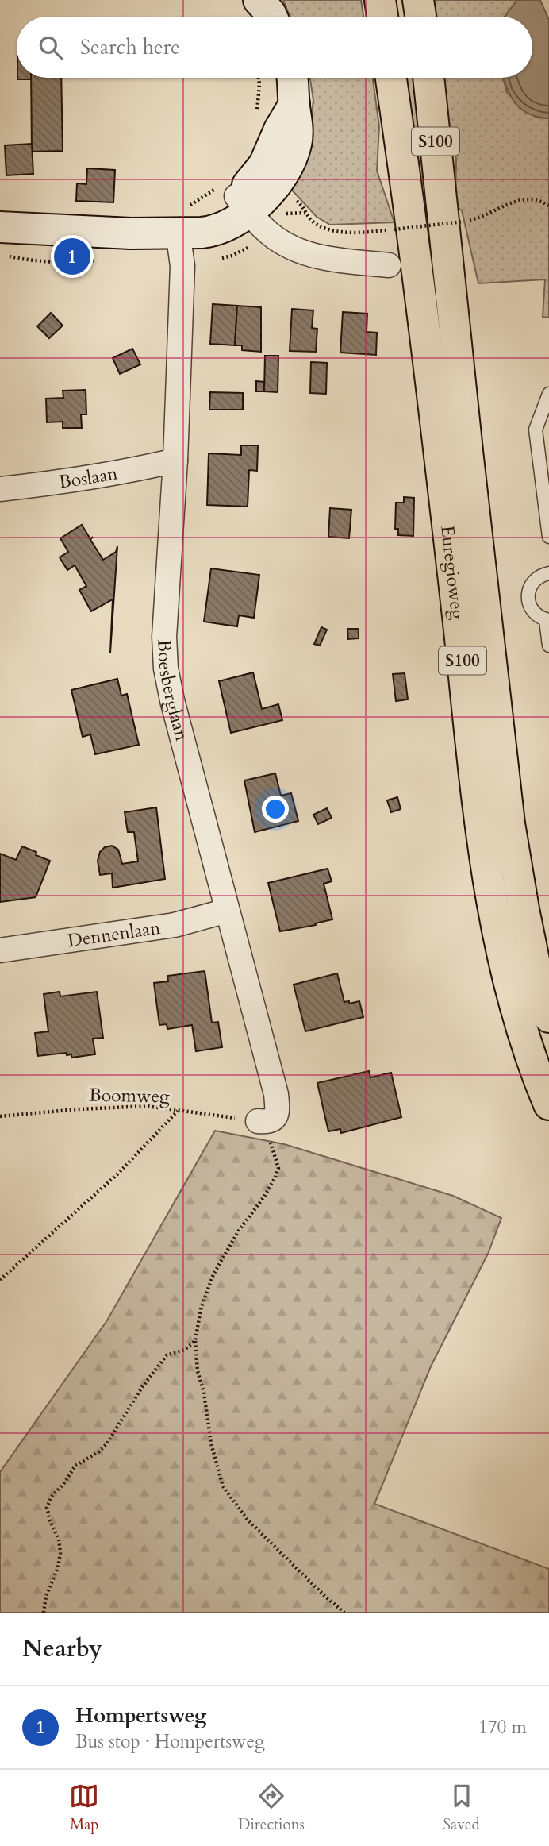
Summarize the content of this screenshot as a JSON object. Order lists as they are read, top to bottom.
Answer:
{
  "streets": {
    "main road": ["S100", "Euregioweg"],
    "street": ["Boslaan", "Boesberglaan", "Dennenlaan"],
    "path": ["Boomweg"]
  },
  "crossings": [
    ["Boslaan", "Boesberglaan"],
    ["Boesberglaan", "Dennenlaan"],
    ["Boesberglaan", "Boomweg"]
  ],
  "page": {
    "search": "Search here",
    "pins": "1",
    "heading": "Nearby",
    "list": [
      {
        "mark": "1",
        "name": "Hompertsweg",
        "note": "Bus stop · Hompertsweg",
        "value": "170 m"
      }
    ],
    "nav": ["Map", "Directions", "Saved"]
  }
}
